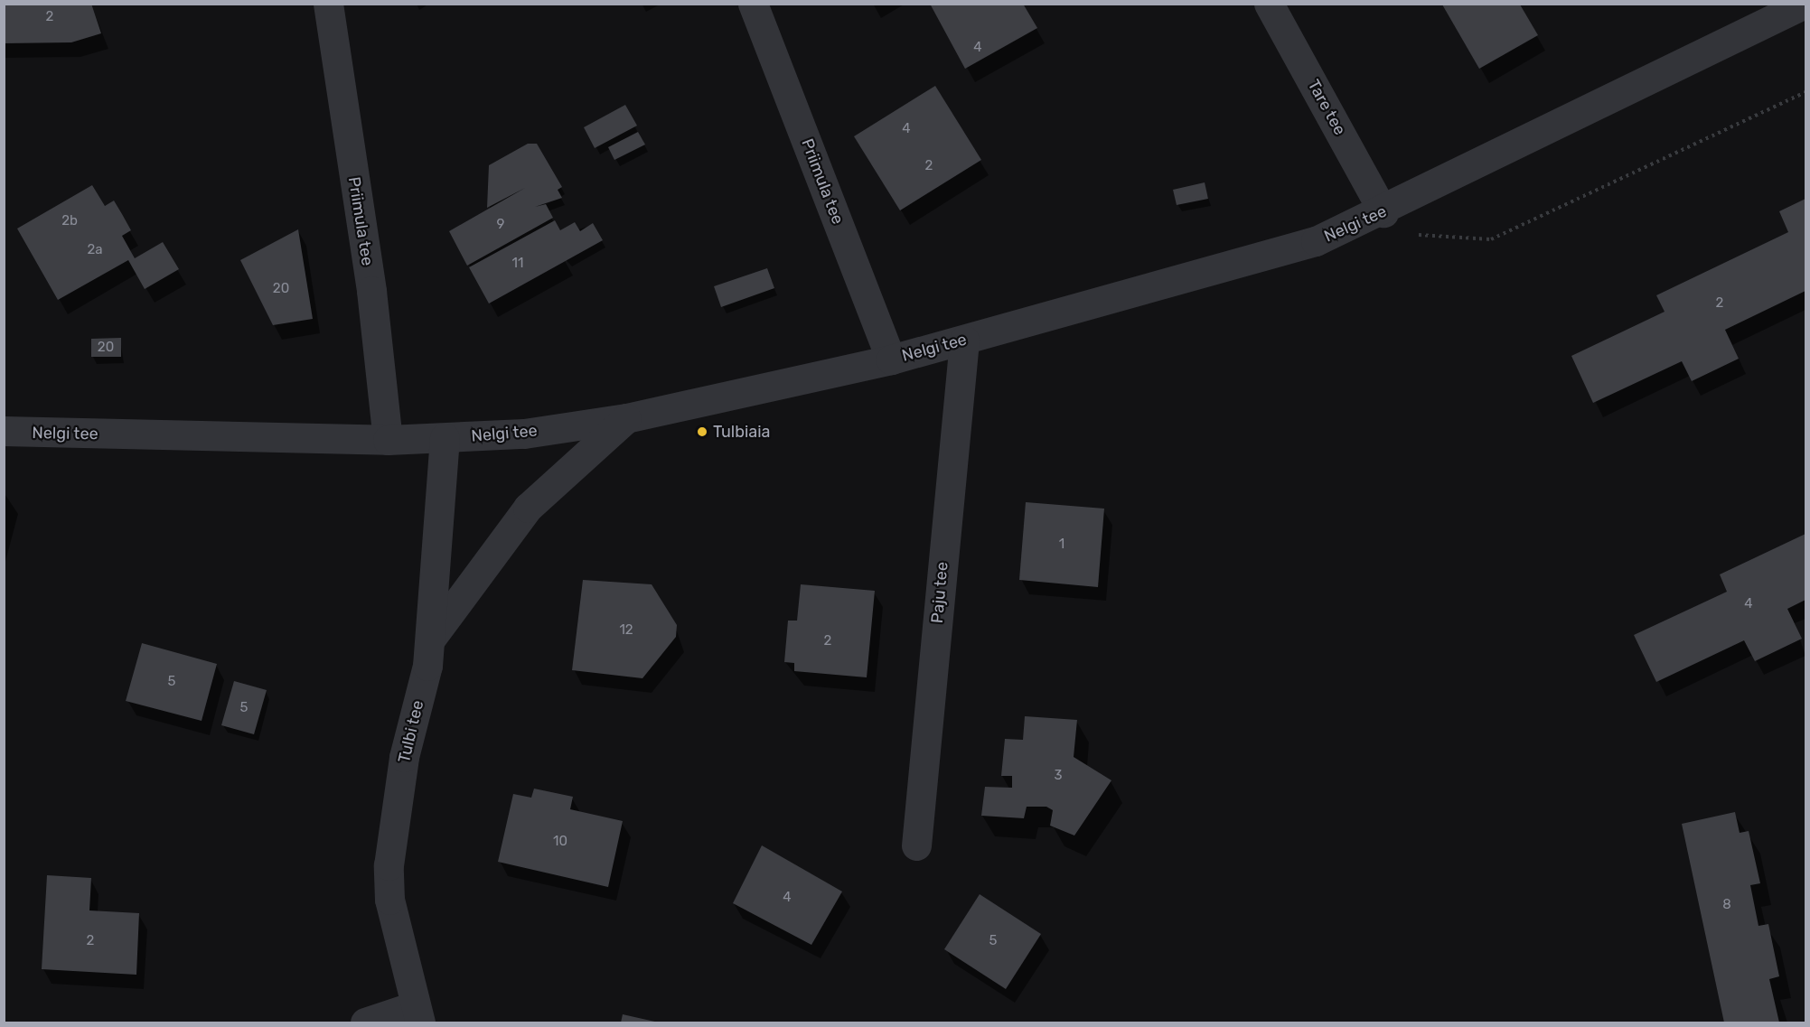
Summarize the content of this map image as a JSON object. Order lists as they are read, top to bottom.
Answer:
{
  "streets": {
    "street": [
      "Tare tee",
      "Priimula tee",
      "Nelgi tee",
      "Paju tee",
      "Tulbi tee"
    ]
  },
  "crossings": [
    ["Tare tee", "Nelgi tee"],
    ["Priimula tee", "Nelgi tee"],
    ["Nelgi tee", "Paju tee"],
    ["Nelgi tee", "Tulbi tee"]
  ],
  "places": ["Tulbiaia"],
  "house_numbers": [
    "2",
    "4",
    "4",
    "2",
    "2b",
    "9",
    "2a",
    "11",
    "20",
    "2",
    "20",
    "1",
    "4",
    "12",
    "2",
    "5",
    "5",
    "3",
    "10",
    "4",
    "8",
    "2",
    "5"
  ]
}
